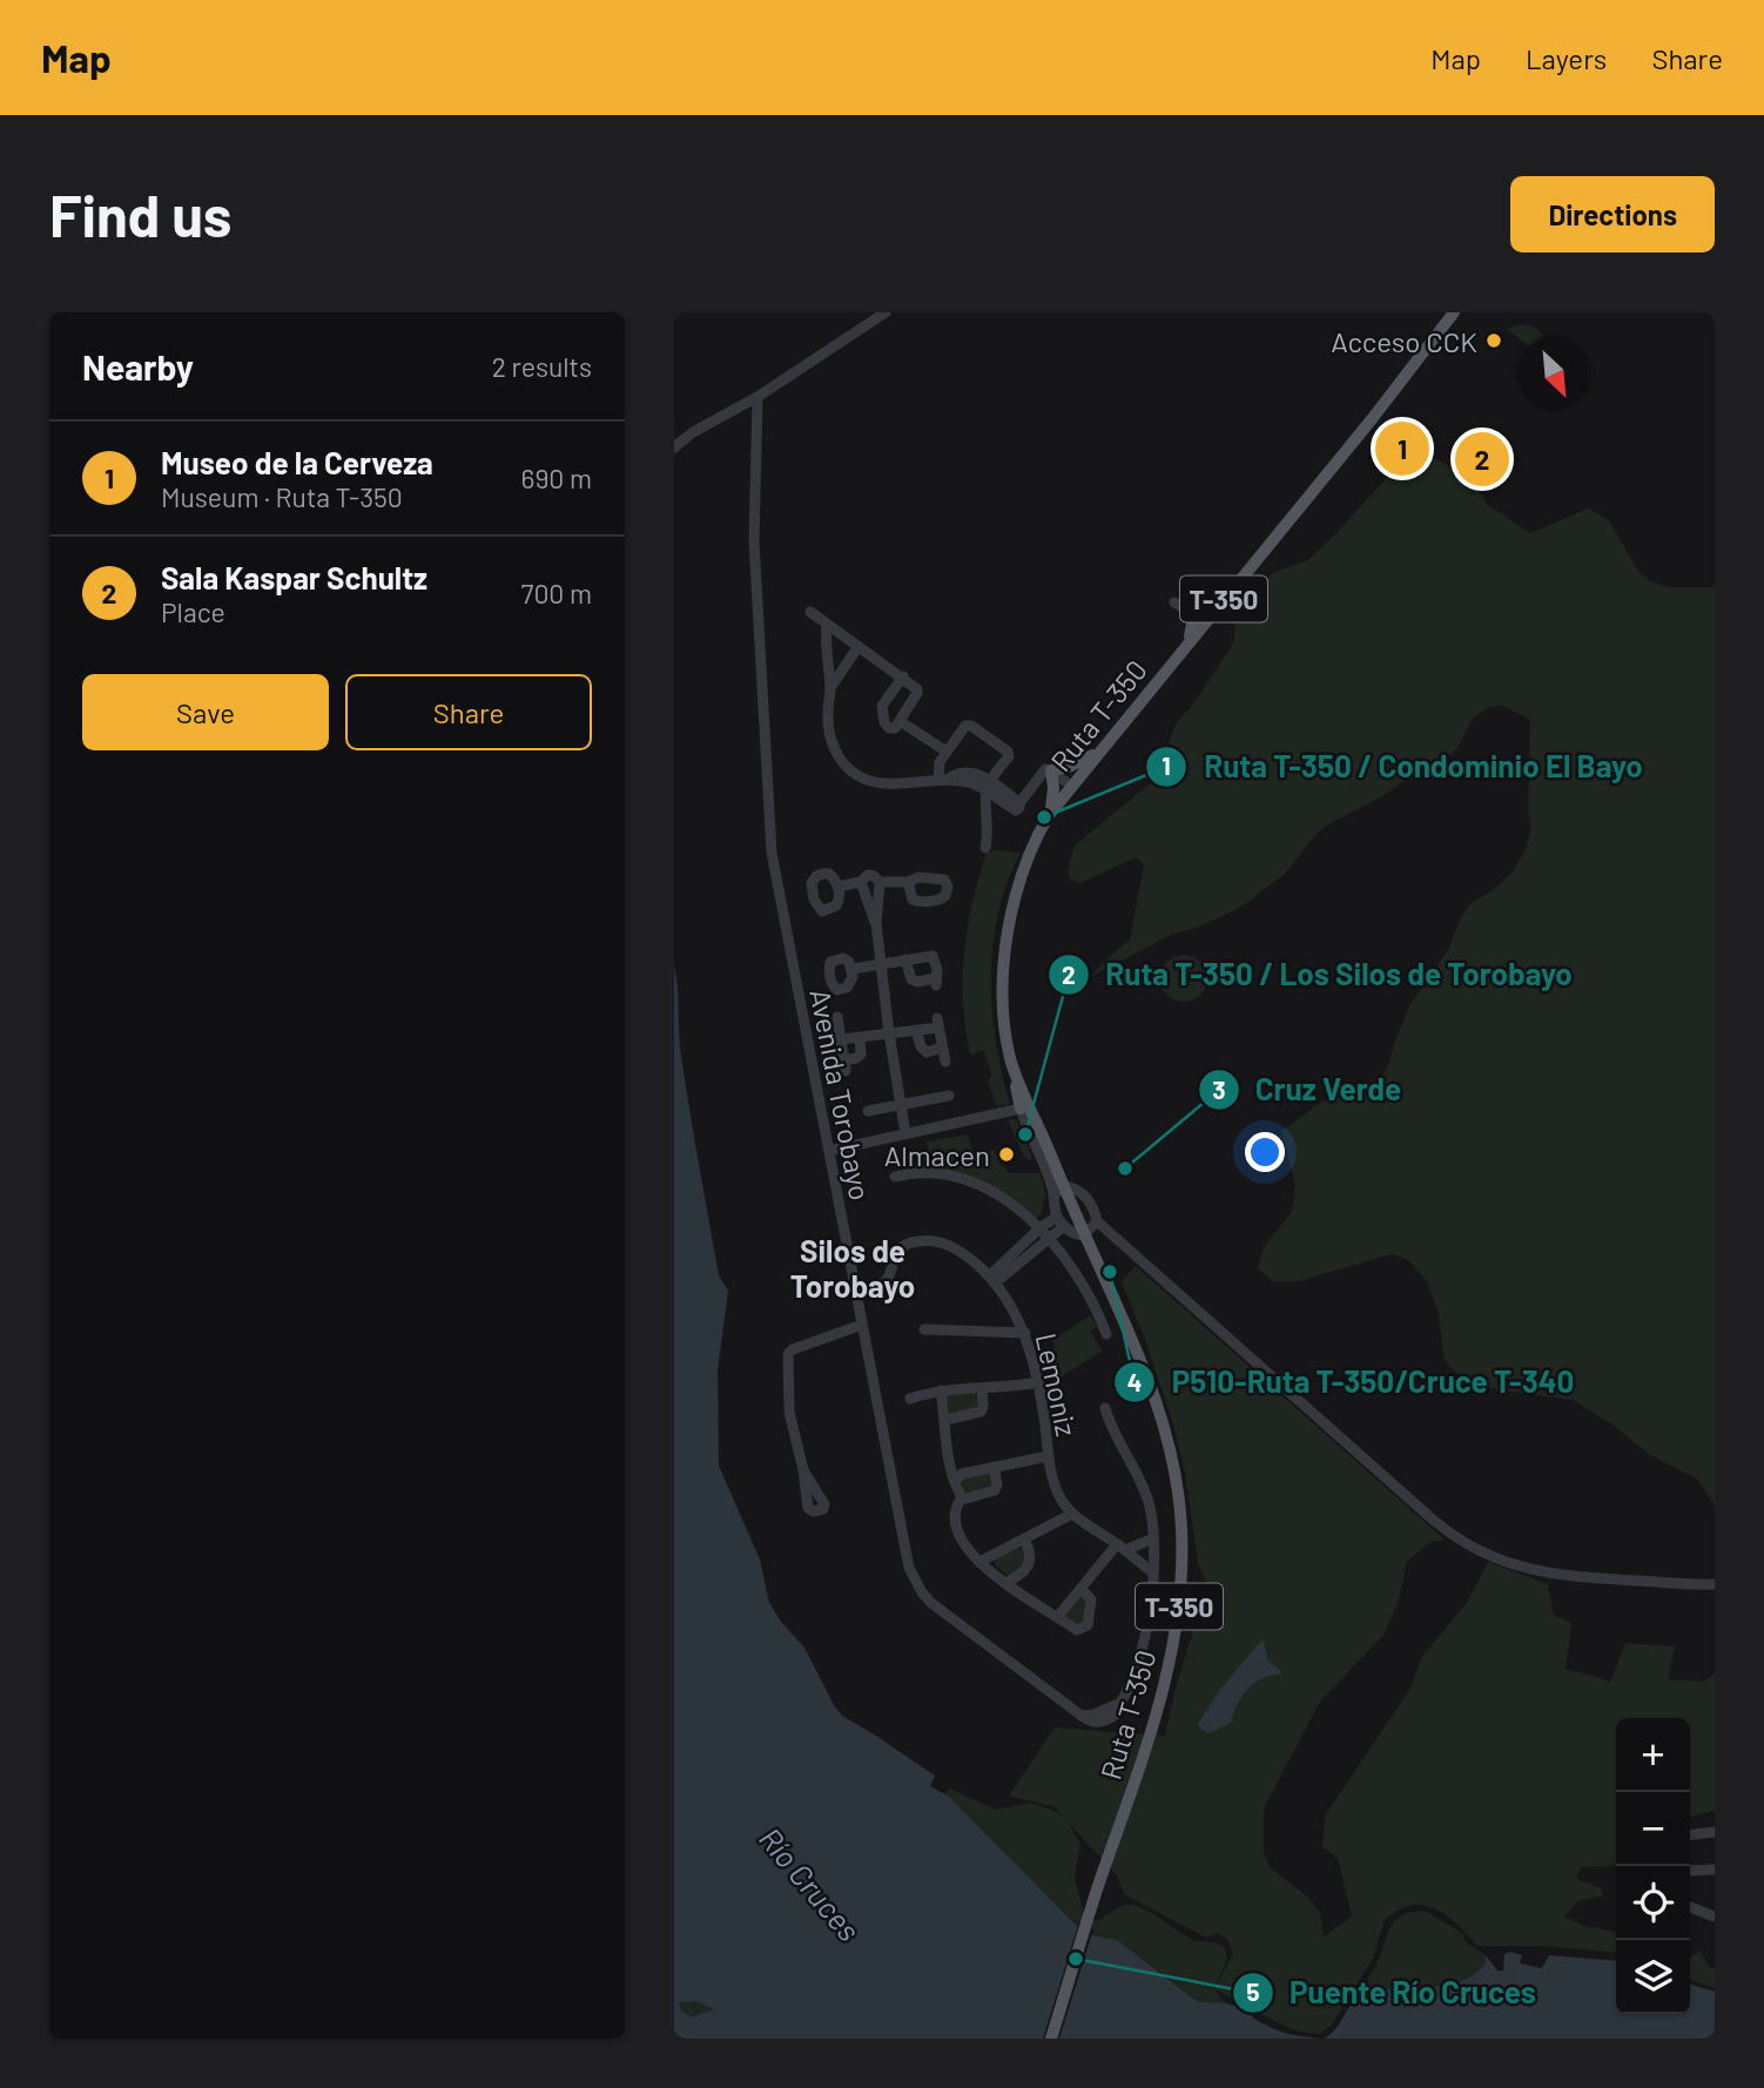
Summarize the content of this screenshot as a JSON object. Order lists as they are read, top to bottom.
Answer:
{
  "streets": {
    "main road": ["T-350", "Ruta T-350"],
    "street": ["Avenida Torobayo", "Lemoniz"]
  },
  "crossings": [
    ["Avenida Torobayo", "Lemoniz"]
  ],
  "districts": ["Silos de Torobayo"],
  "water": ["Río Cruces"],
  "places": [
    "Acceso CCK",
    "Ruta T-350 / Condominio El Bayo",
    "Ruta T-350 / Los Silos de Torobayo",
    "Almacen",
    "Cruz Verde",
    "P510-Ruta T-350/Cruce T-340",
    "Puente Río Cruces"
  ],
  "north": "bottom right",
  "page": {
    "header": "Map",
    "nav": ["Map", "Layers", "Share"],
    "buttons": [
      "Directions",
      ["Save", "Share"]
    ],
    "title": "Find us",
    "heading": ["Nearby", "2 results"],
    "pins": ["1", "2"],
    "list": [
      {
        "mark": "1",
        "name": "Museo de la Cerveza",
        "note": "Museum · Ruta T-350",
        "value": "690 m"
      },
      {
        "mark": "2",
        "name": "Sala Kaspar Schultz",
        "note": "Place",
        "value": "700 m"
      }
    ],
    "map_buttons": ["+", "−"]
  }
}
